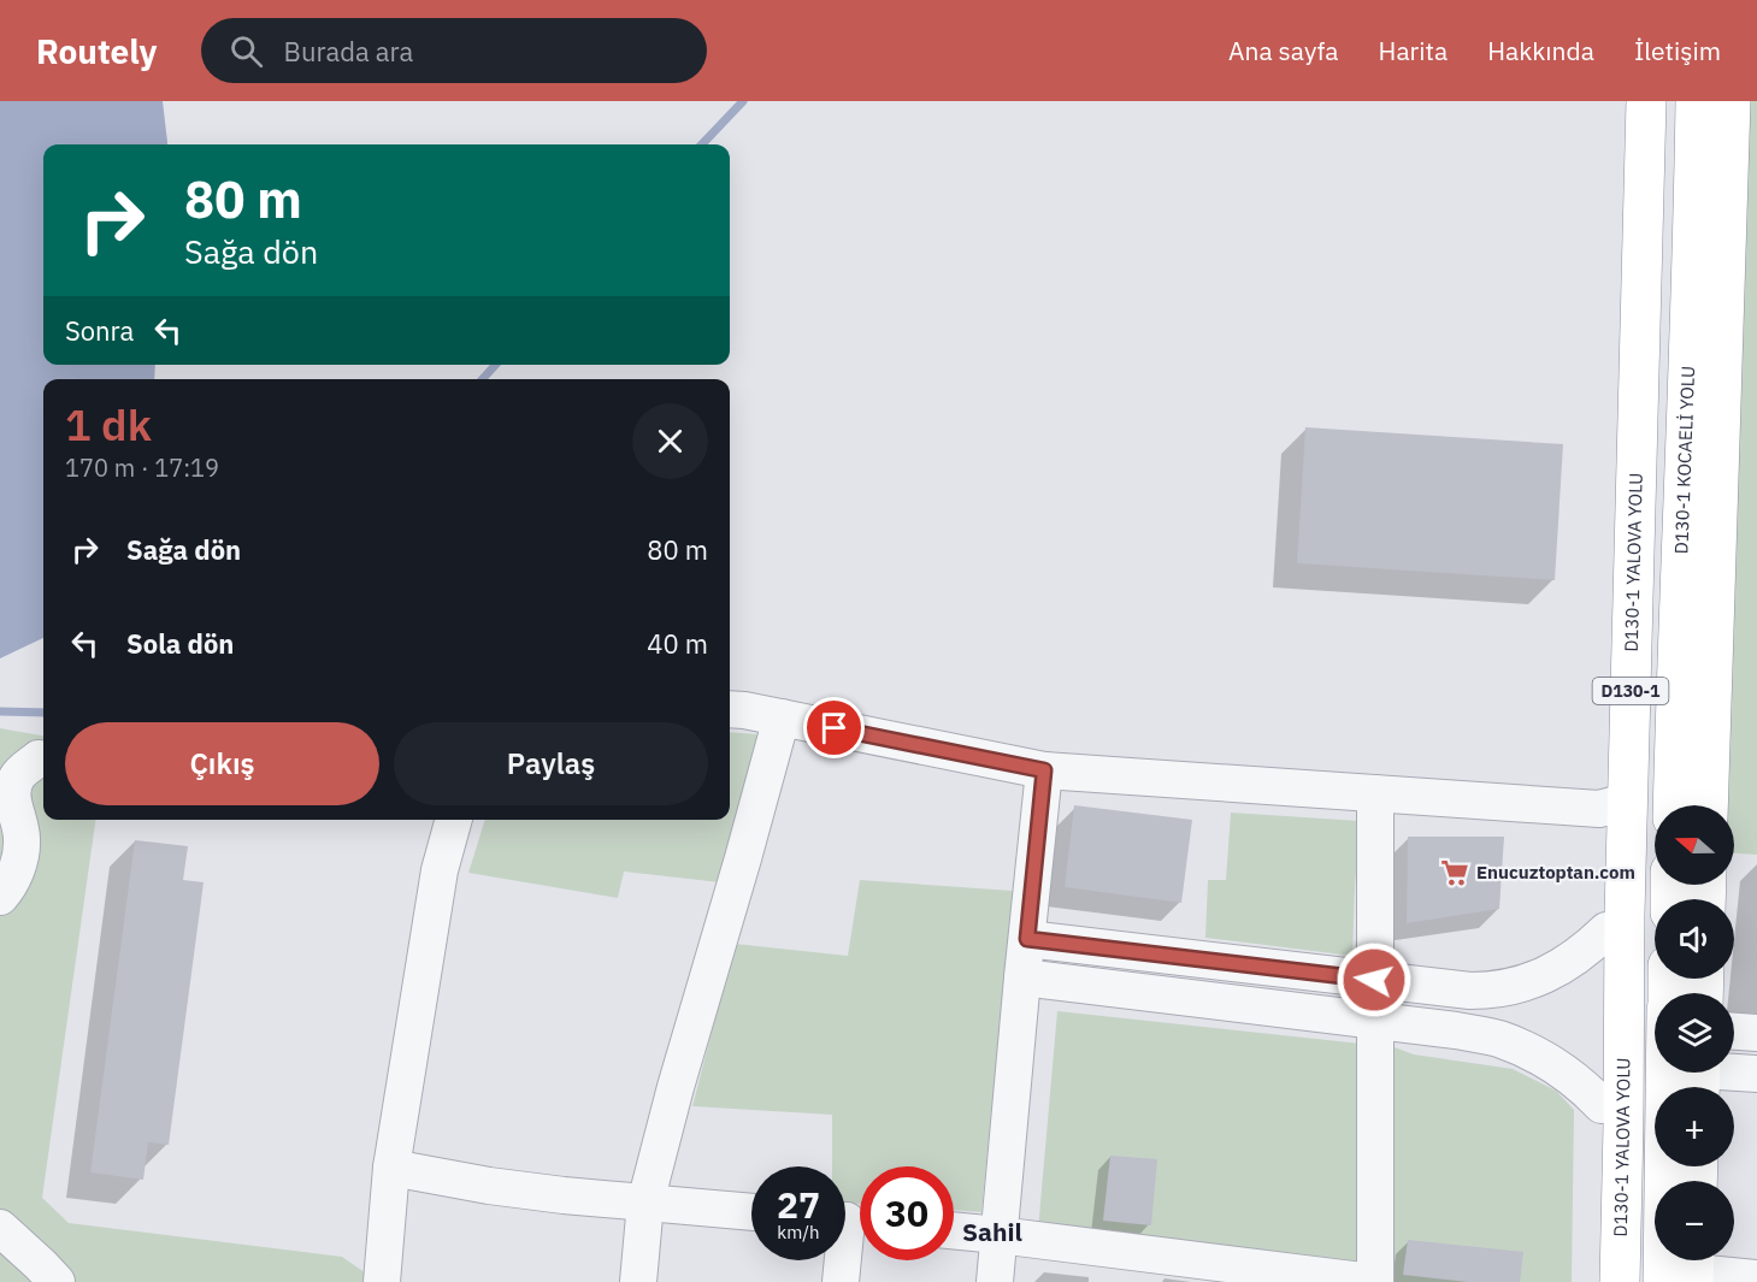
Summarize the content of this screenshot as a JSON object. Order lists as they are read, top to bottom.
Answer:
{
  "streets": {
    "highway": ["D130-1 KOCAELİ YOLU", "D130-1 YALOVA YOLU", "D130-1"]
  },
  "districts": ["Sahil"],
  "places": {
    "supermarket": ["Enucuztoptan.com"]
  },
  "north": "left",
  "page": {
    "header": "Routely",
    "search": "Burada ara",
    "nav": [
      "Ana sayfa",
      "Harita",
      "Hakkında",
      "İletişim"
    ],
    "turn": ["80 m", "Sağa dön"],
    "then": "Sonra",
    "heading": ["1 dk", "170 m · 17:19"],
    "list": [
      {
        "name": "Sağa dön",
        "value": "80 m"
      },
      {
        "name": "Sola dön",
        "value": "40 m"
      }
    ],
    "buttons": ["Çıkış", "Paylaş"],
    "map_buttons": ["+", "−"],
    "speed": "27 km/h",
    "limit": "30"
  }
}
